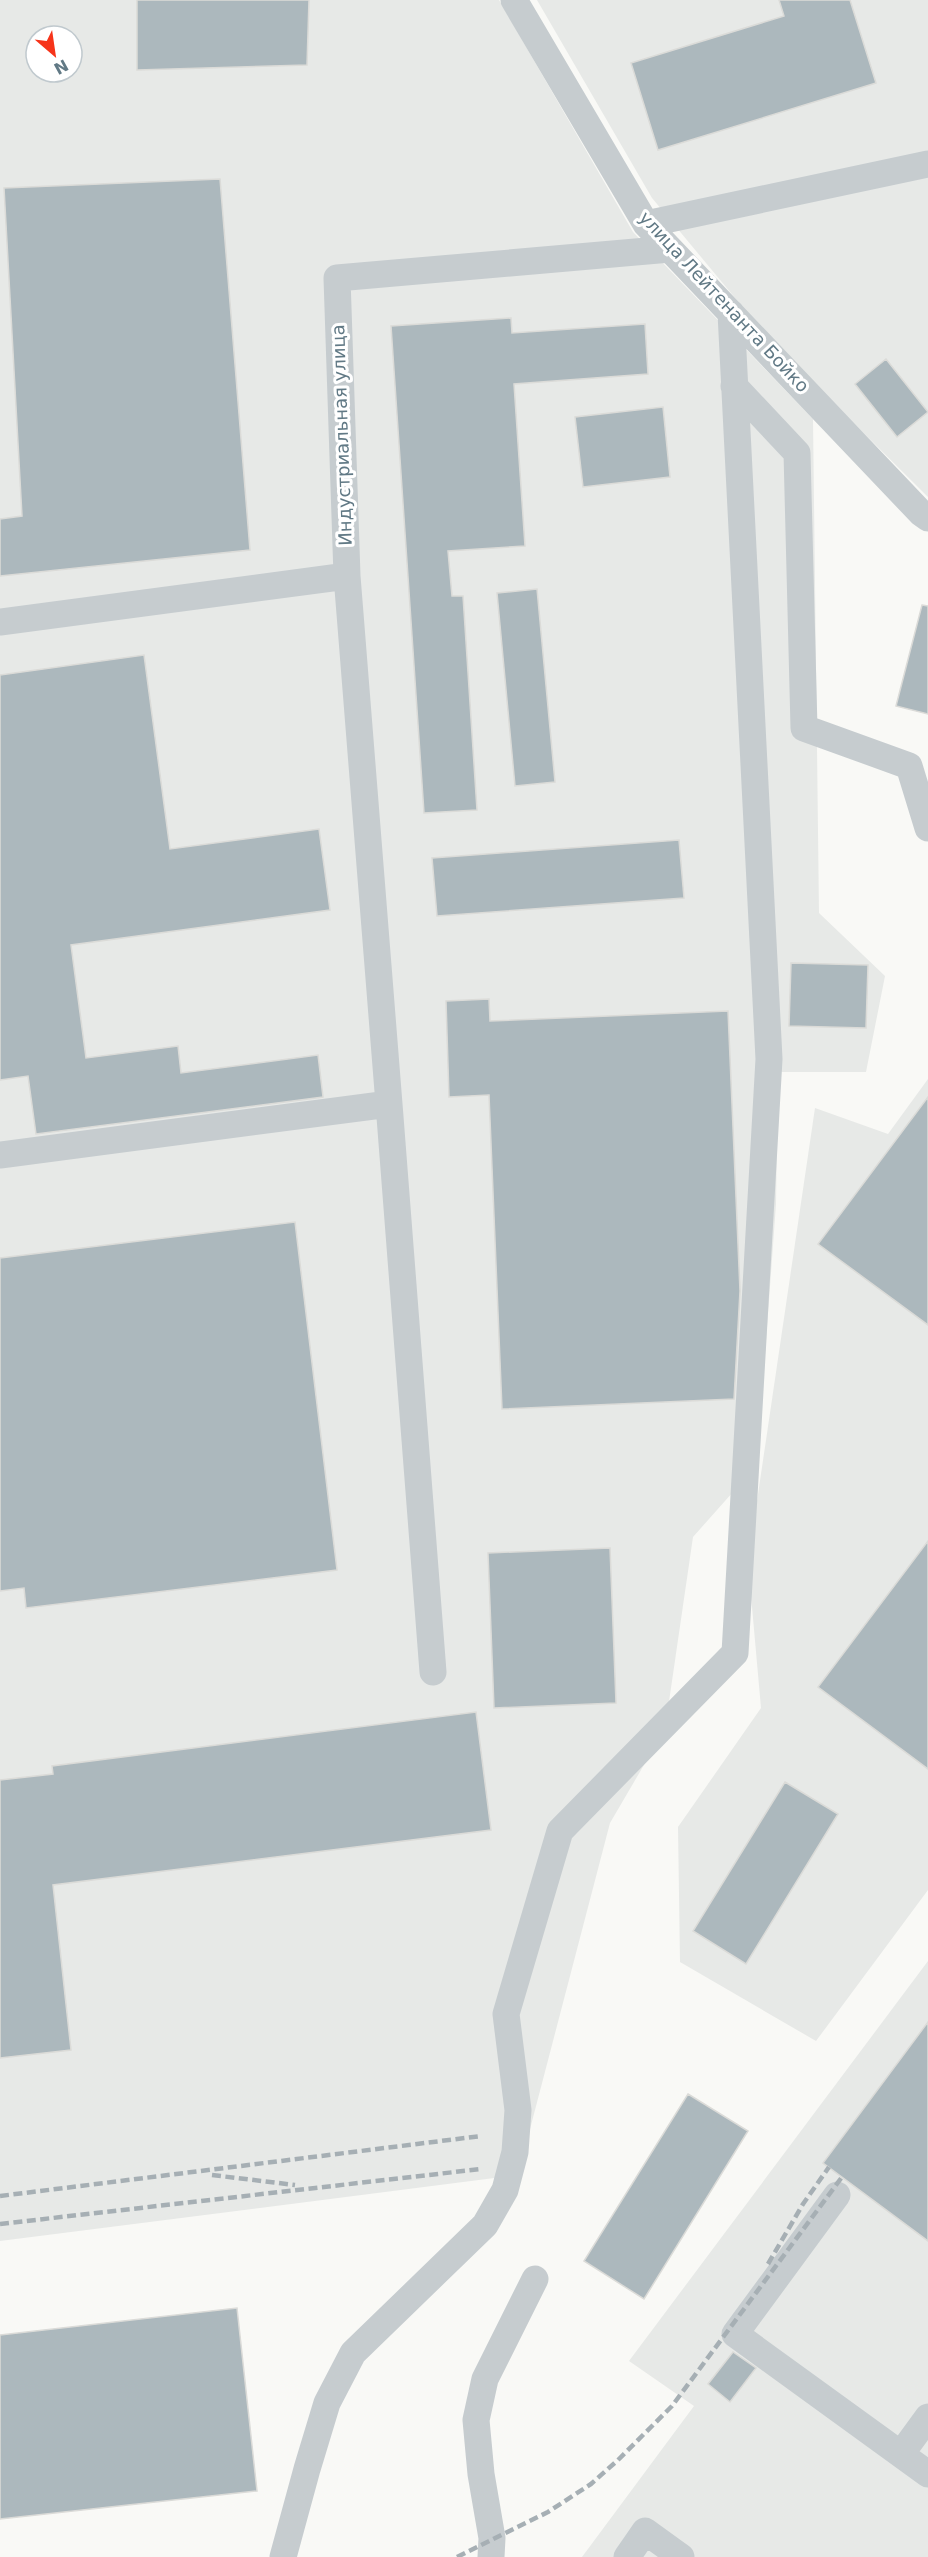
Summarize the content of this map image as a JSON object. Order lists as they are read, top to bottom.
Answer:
{
  "streets": {
    "street": ["улица Лейтенанта Бойко", "Индустриальная улица"]
  },
  "crossings": [
    ["улица Лейтенанта Бойко", "Индустриальная улица"]
  ],
  "north": "bottom right"
}
